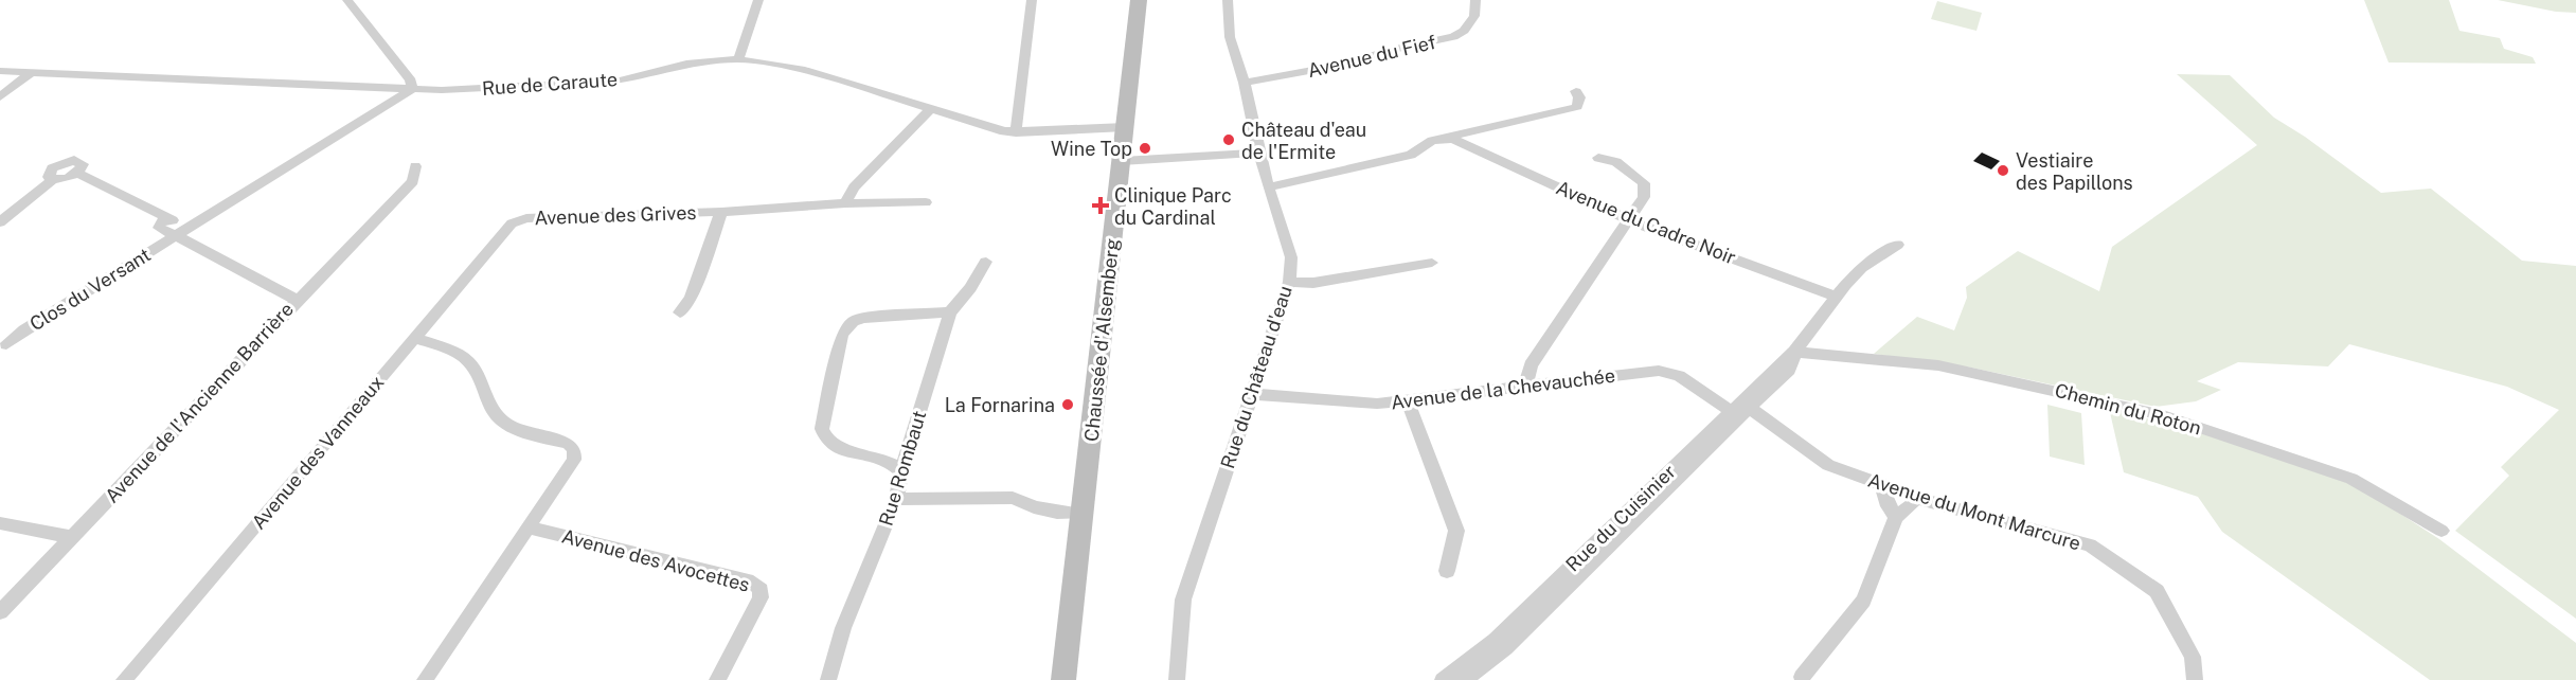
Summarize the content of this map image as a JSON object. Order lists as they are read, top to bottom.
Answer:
{
  "streets": {
    "main road": ["Chaussée d'Alsemberg"],
    "street": [
      "Avenue du Fief",
      "Rue de Caraute",
      "Avenue des Grives",
      "Avenue du Cadre Noir",
      "Clos du Versant",
      "Rue du Château d'eau",
      "Avenue de la Chevauchée",
      "Avenue de l'Ancienne Barrière",
      "Chemin du Roton",
      "Avenue des Vanneaux",
      "Rue Rombaut",
      "Avenue du Mont Marcure",
      "Rue du Cuisinier",
      "Avenue des Avocettes"
    ]
  },
  "crossings": [
    ["Avenue du Fief", "Rue du Château d'eau"],
    ["Rue de Caraute", "Chaussée d'Alsemberg"],
    ["Avenue des Grives", "Avenue des Vanneaux"],
    ["Avenue du Cadre Noir", "Rue du Cuisinier"],
    ["Clos du Versant", "Avenue de l'Ancienne Barrière"],
    ["Rue du Château d'eau", "Avenue de la Chevauchée"],
    ["Avenue de la Chevauchée", "Avenue du Mont Marcure"],
    ["Avenue de la Chevauchée", "Rue du Cuisinier"],
    ["Chemin du Roton", "Rue du Cuisinier"],
    ["Avenue du Mont Marcure", "Rue du Cuisinier"]
  ],
  "places": {
    "other": [
      "Château d'eau de l'Ermite",
      "Wine Top",
      "Vestiaire des Papillons",
      "La Fornarina"
    ],
    "health": ["Clinique Parc du Cardinal"]
  }
}
